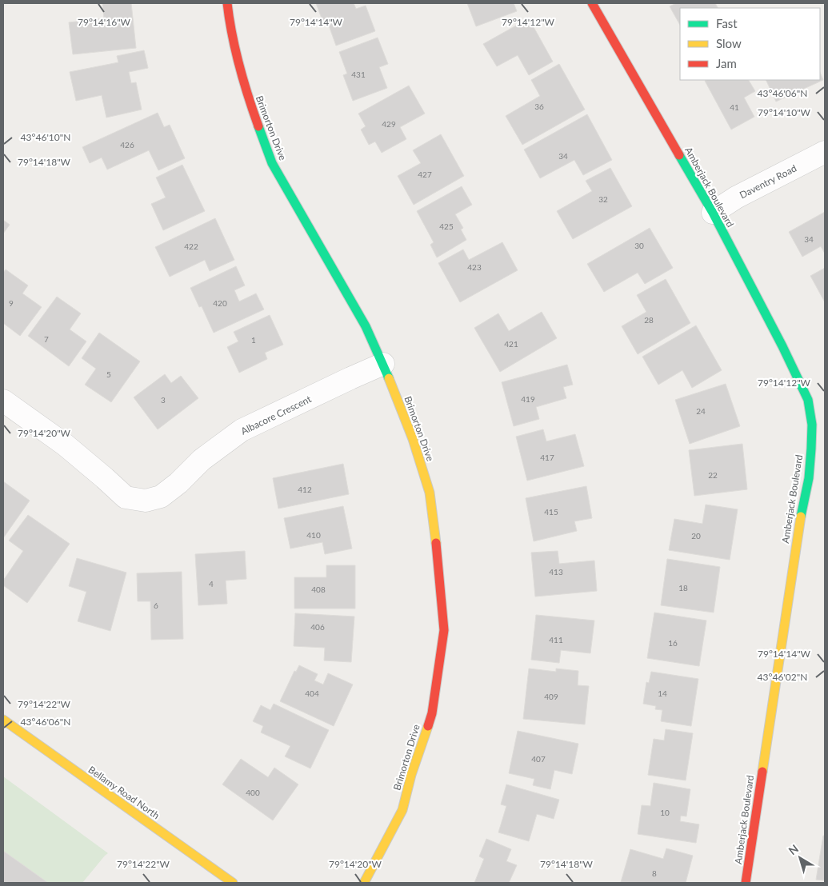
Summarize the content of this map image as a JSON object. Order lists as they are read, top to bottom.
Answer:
{
  "streets": {
    "street": [
      "Brimorton Drive",
      "Daventry Road",
      "Amberjack Boulevard",
      "Albacore Crescent",
      "Bellamy Road North"
    ]
  },
  "crossings": [
    ["Brimorton Drive", "Albacore Crescent"],
    ["Daventry Road", "Amberjack Boulevard"]
  ],
  "house_numbers": [
    "431",
    "36",
    "41",
    "429",
    "426",
    "34",
    "427",
    "32",
    "425",
    "34",
    "30",
    "422",
    "423",
    "9",
    "420",
    "28",
    "7",
    "1",
    "421",
    "5",
    "419",
    "3",
    "24",
    "417",
    "22",
    "412",
    "415",
    "410",
    "20",
    "413",
    "4",
    "18",
    "408",
    "6",
    "406",
    "411",
    "16",
    "404",
    "14",
    "409",
    "407",
    "400",
    "10",
    "8"
  ],
  "legend": ["Fast", "Slow", "Jam"],
  "north": "top left",
  "coordinates": [
    "79°14'16\"W",
    "79°14'14\"W",
    "79°14'12\"W",
    "43°46'06\"N",
    "79°14'10\"W",
    "43°46'10\"N",
    "79°14'18\"W",
    "79°14'20\"W",
    "43°46'02\"N",
    "79°14'22\"W"
  ]
}
